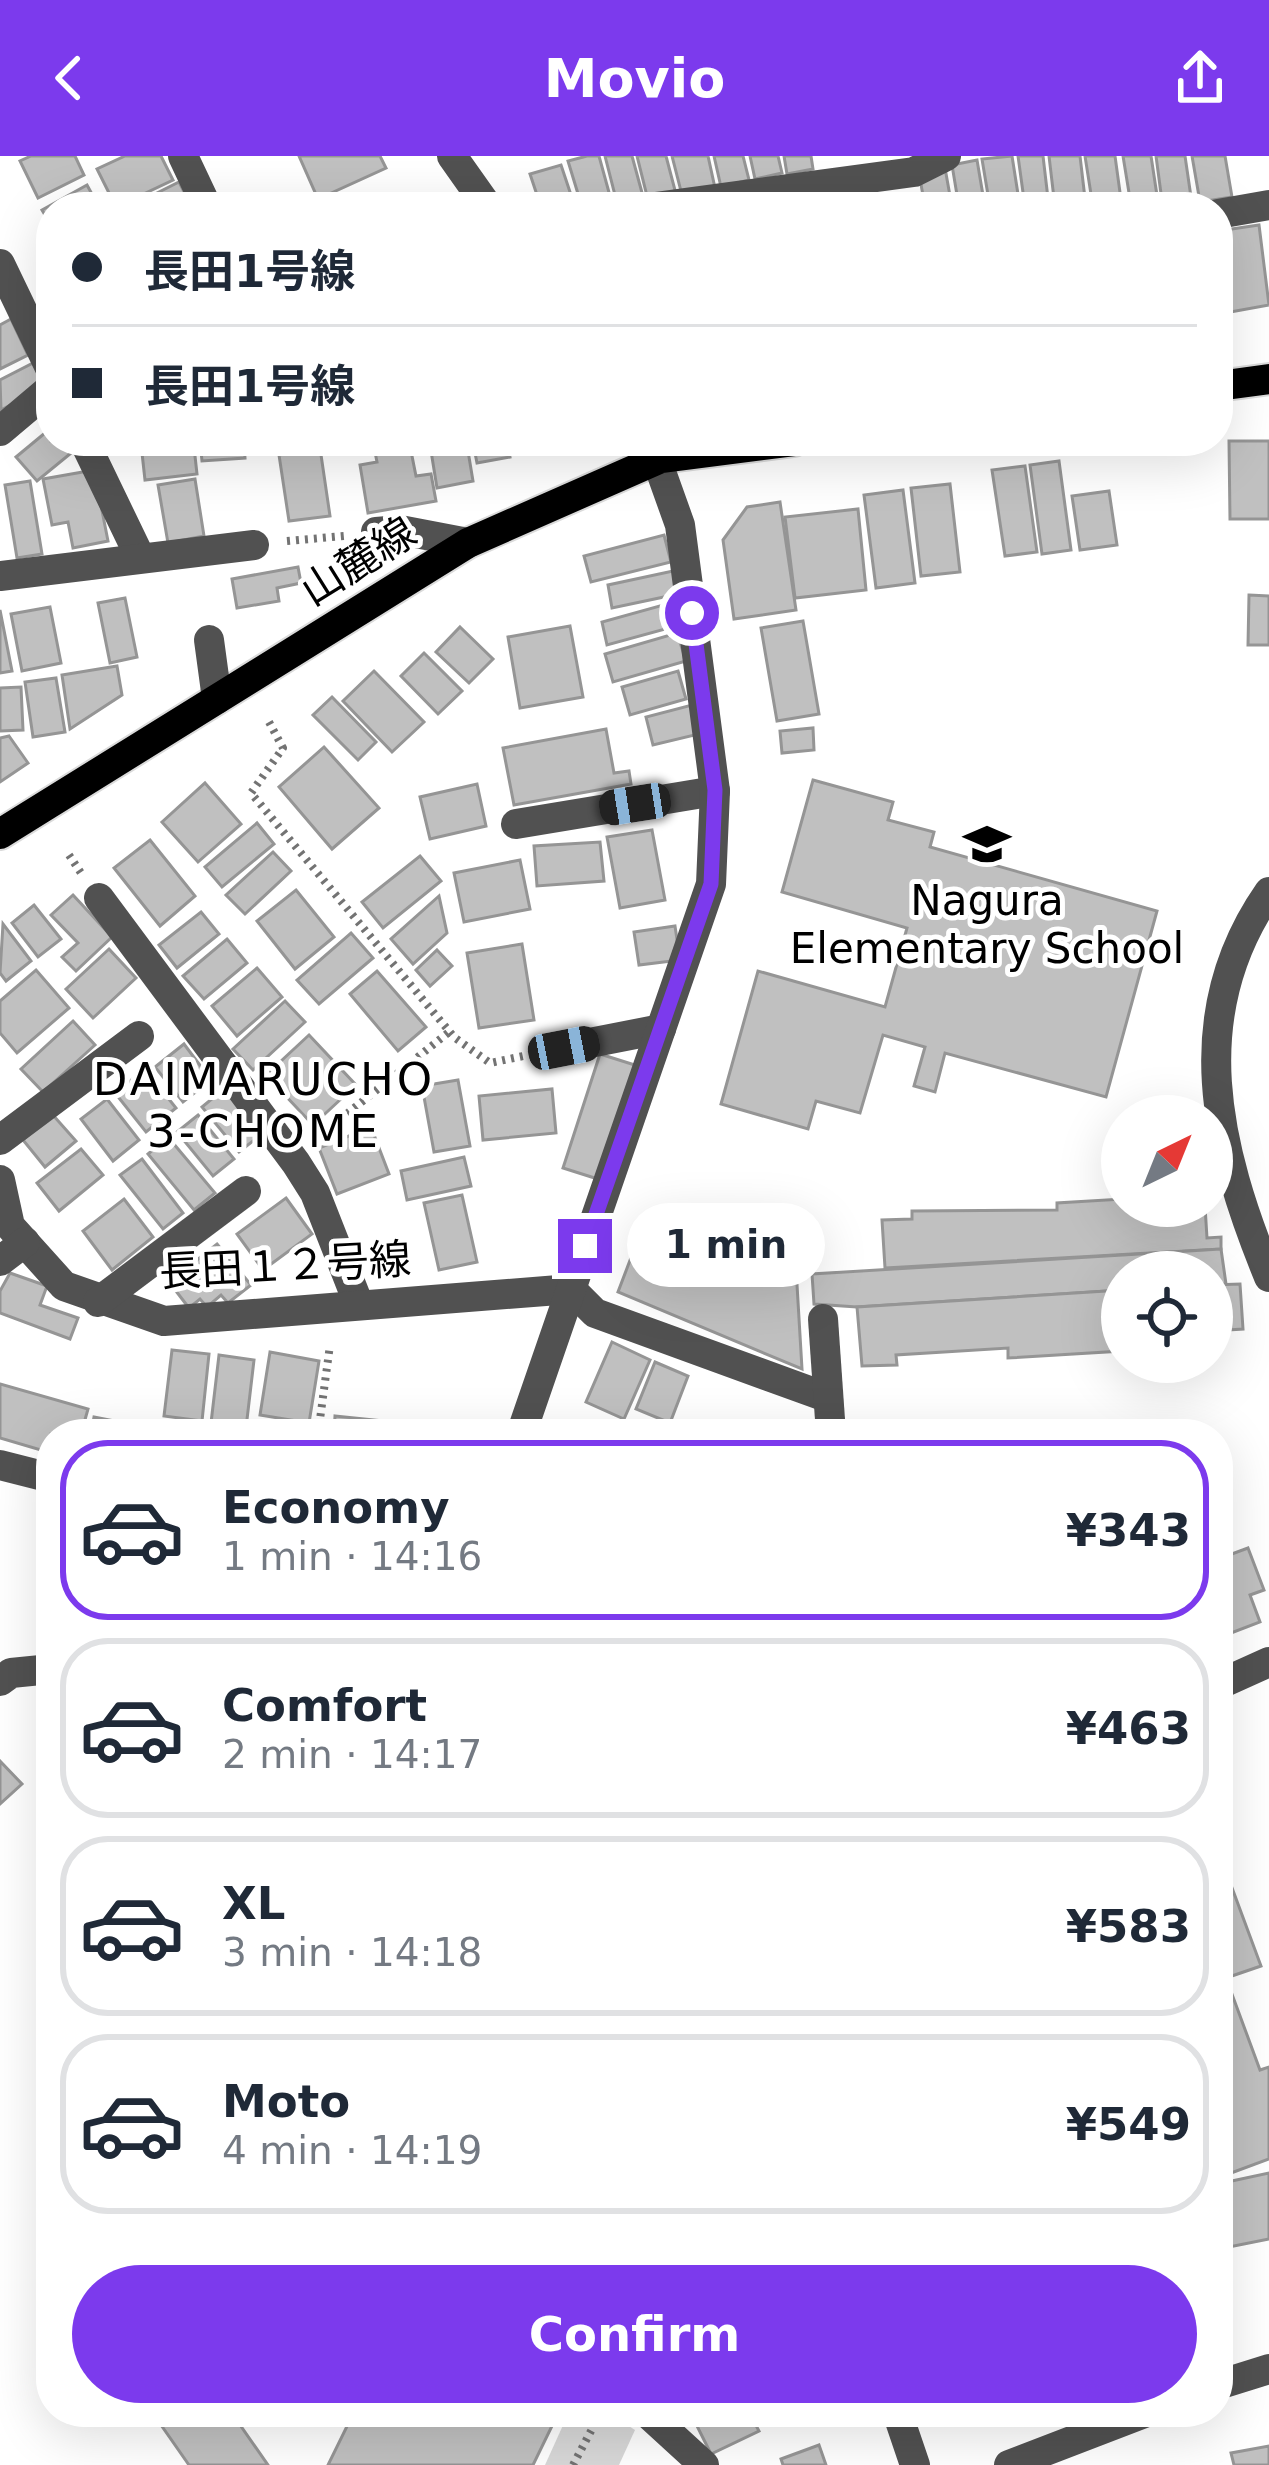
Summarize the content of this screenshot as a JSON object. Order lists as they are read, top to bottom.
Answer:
{
  "streets": {
    "main road": ["山麓線"],
    "street": ["長田１２号線"]
  },
  "districts": ["DAIMARUCHO 3-CHOME"],
  "places": {
    "school or university": ["Nagura Elementary School"]
  },
  "north": "top right",
  "page": {
    "header": "Movio",
    "banner": ["長田1号線", "長田1号線"],
    "bubble": "1 min",
    "list": [
      {
        "name": "Economy",
        "note": "1 min · 14:16",
        "value": "¥343"
      },
      {
        "name": "Comfort",
        "note": "2 min · 14:17",
        "value": "¥463"
      },
      {
        "name": "XL",
        "note": "3 min · 14:18",
        "value": "¥583"
      },
      {
        "name": "Moto",
        "note": "4 min · 14:19",
        "value": "¥549"
      }
    ],
    "buttons": "Confirm"
  }
}
